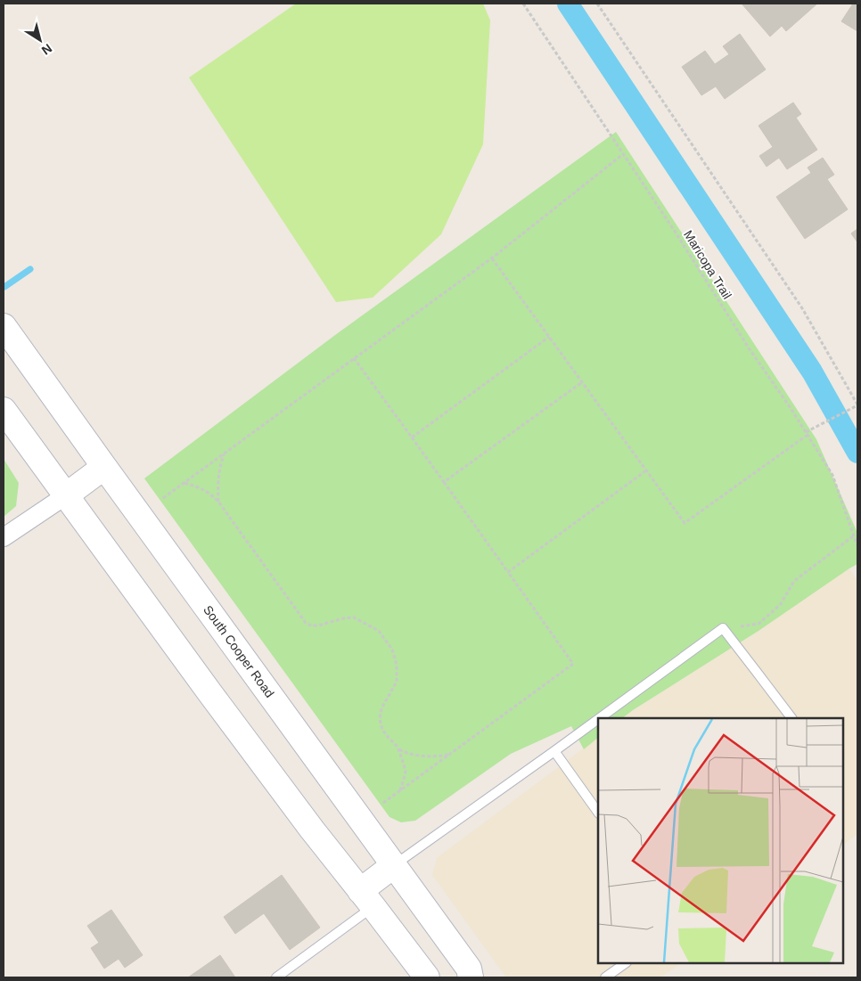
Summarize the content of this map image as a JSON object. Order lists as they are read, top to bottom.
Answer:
{
  "streets": {
    "main road": ["South Cooper Road"],
    "path": ["Maricopa Trail"]
  },
  "north": "bottom right"
}
